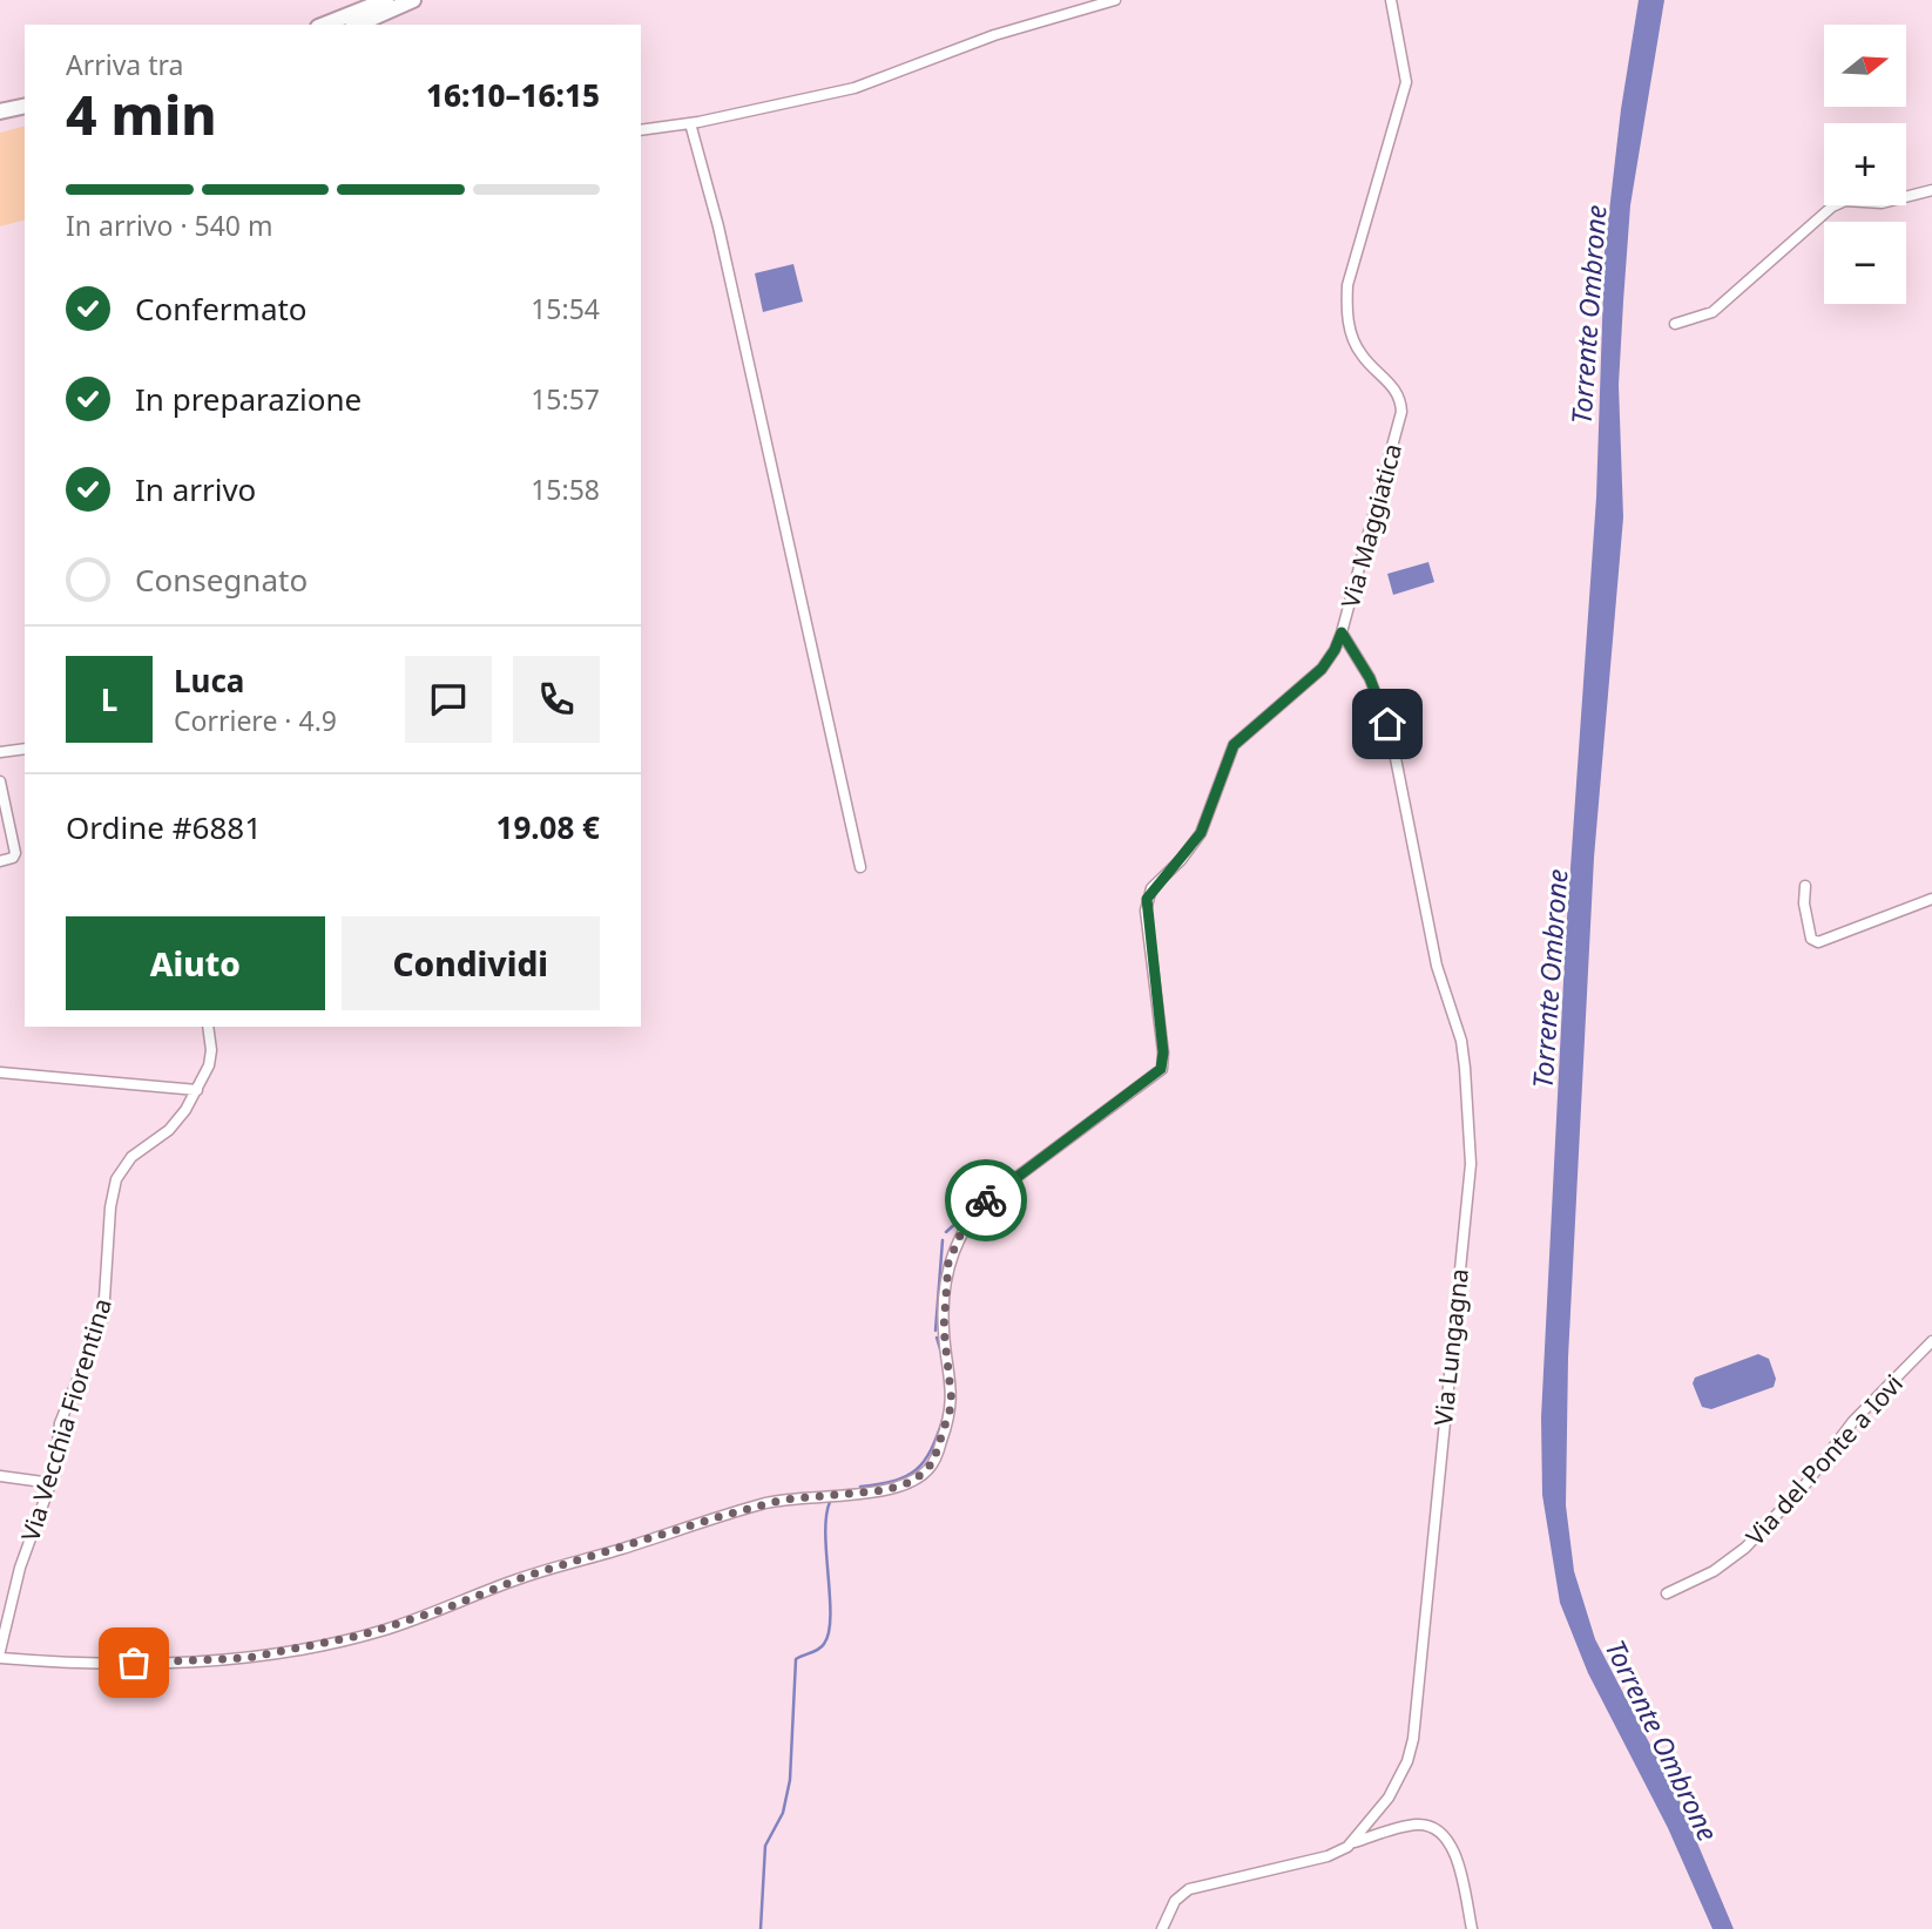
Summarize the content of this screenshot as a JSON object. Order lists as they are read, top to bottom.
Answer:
{
  "streets": {
    "street": [
      "Via Maggiatica",
      "Via Lungagna",
      "Via Vecchia Fiorentina",
      "Via del Ponte a Iovi"
    ]
  },
  "crossings": [
    ["Via Maggiatica", "Via Lungagna"]
  ],
  "water": ["Torrente Ombrone"],
  "north": "right",
  "page": {
    "map_buttons": ["+", "−"],
    "heading": ["4 min", "Arriva tra", "16:10–16:15"],
    "panel": [
      "Luca",
      "Corriere · 4.9",
      "Ordine #6881",
      "19.08 €"
    ],
    "bar": "In arrivo · 540 m",
    "list": [
      ["Confermato", "15:54"],
      ["In preparazione", "15:57"],
      ["In arrivo", "15:58"],
      "Consegnato"
    ],
    "round": "L",
    "buttons": ["Aiuto", "Condividi"]
  }
}
